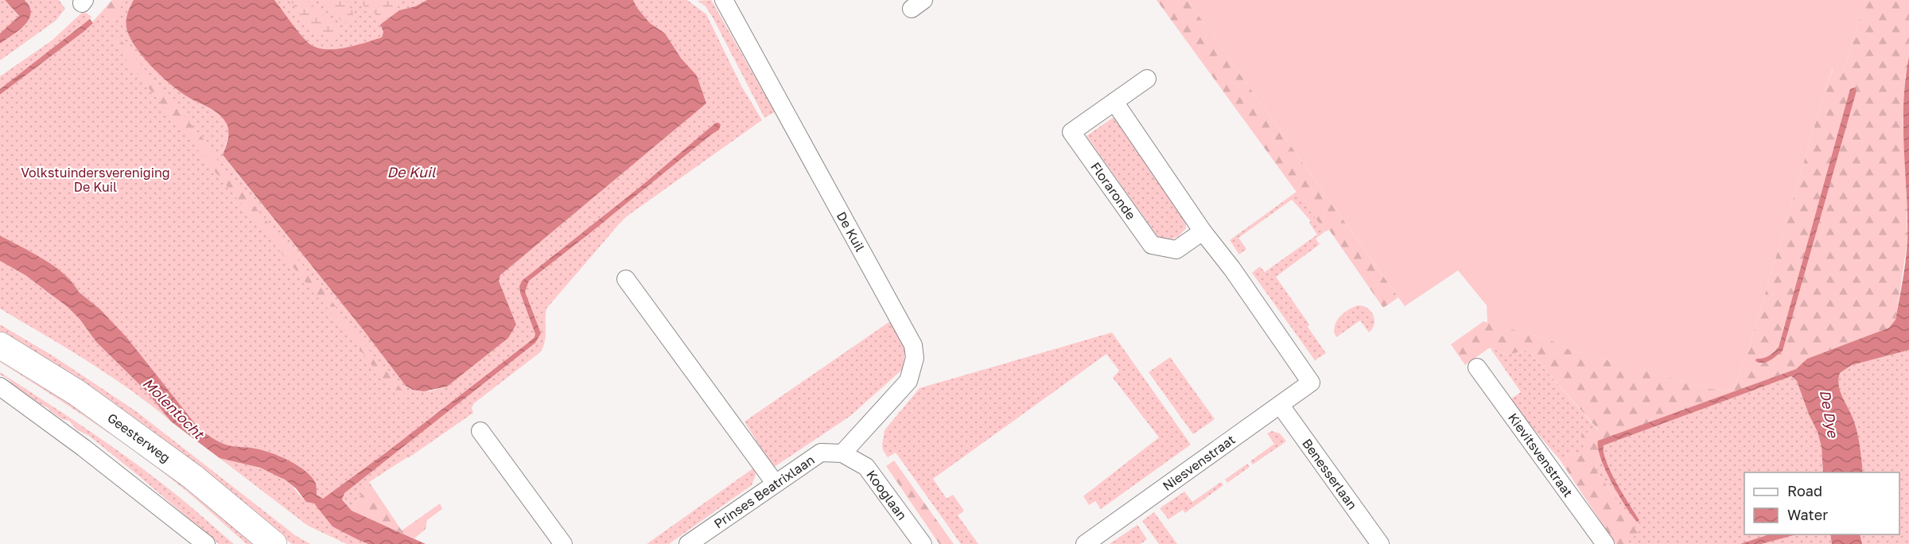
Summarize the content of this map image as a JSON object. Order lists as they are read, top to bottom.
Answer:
{
  "streets": {
    "main road": ["Geesterweg"],
    "street": [
      "Floraronde",
      "De Kuil",
      "Kievitsvenstraat",
      "Niesvenstraat",
      "Benesserlaan",
      "Prinses Beatrixlaan",
      "Kooglaan"
    ]
  },
  "crossings": [
    ["Floraronde", "Niesvenstraat"],
    ["De Kuil", "Prinses Beatrixlaan"],
    ["De Kuil", "Kooglaan"],
    ["Niesvenstraat", "Benesserlaan"],
    ["Prinses Beatrixlaan", "Kooglaan"]
  ],
  "water": ["De Kuil", "Molentocht", "De Dye"],
  "parks": ["Volkstuindersvereniging De Kuil"],
  "legend": ["Road", "Water"]
}
